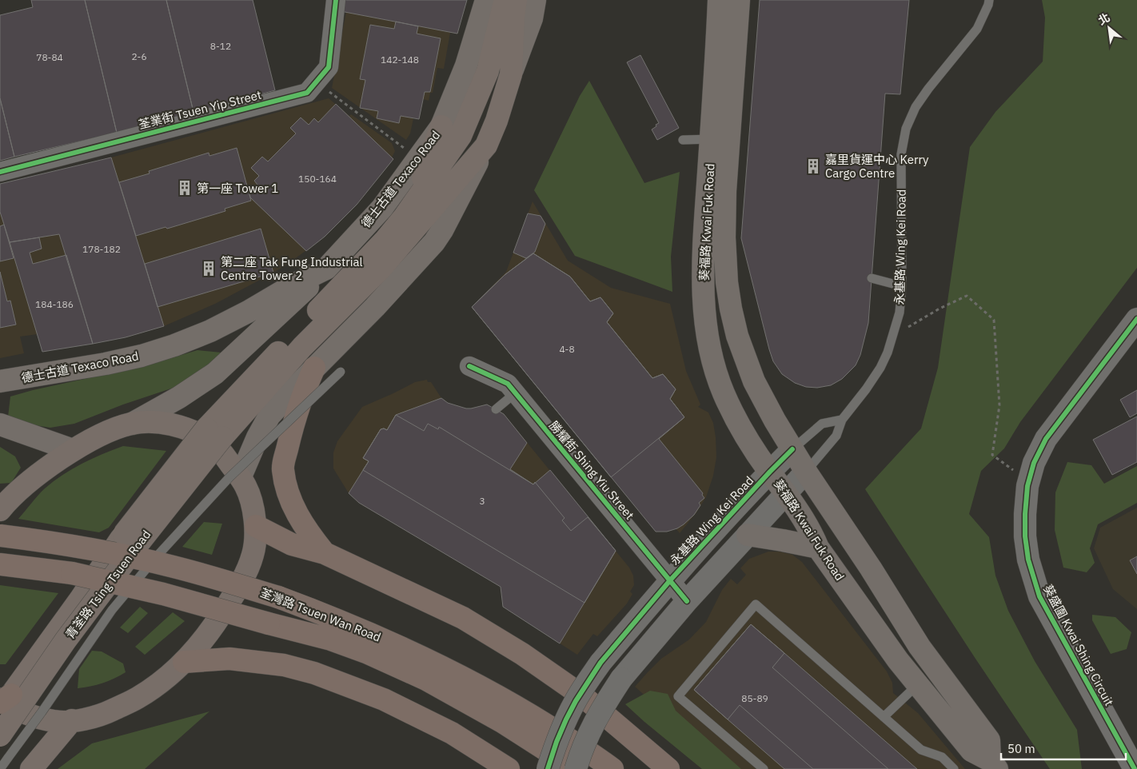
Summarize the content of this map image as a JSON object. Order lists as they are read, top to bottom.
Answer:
{
  "streets": {
    "highway": ["荃灣路 Tsuen Wan Road"],
    "main road": ["德士古道 Texaco Road", "葵福路 Kwai Fuk Road", "青荃路 Tsing Tsuen Road"],
    "street": [
      "荃業街 Tsuen Yip Street",
      "永基路 Wing Kei Road",
      "勝耀街 Shing Yiu Street",
      "葵盛圍 Kwai Shing Circuit"
    ]
  },
  "crossings": [
    ["德士古道 Texaco Road", "青荃路 Tsing Tsuen Road"],
    ["葵福路 Kwai Fuk Road", "永基路 Wing Kei Road"],
    ["永基路 Wing Kei Road", "勝耀街 Shing Yiu Street"],
    ["永基路 Wing Kei Road", "荃灣路 Tsuen Wan Road"]
  ],
  "places": {
    "building": ["嘉里貨運中心 Kerry Cargo Centre", "第一座 Tower 1", "第二座 Tak Fung Industrial Centre Tower 2"]
  },
  "house_numbers": [
    "8-12",
    "2-6",
    "78-84",
    "142-148",
    "150-164",
    "178-182",
    "184-186",
    "4-8",
    "3",
    "85-89"
  ],
  "scale_bar": "50 m",
  "north": "top left"
}
